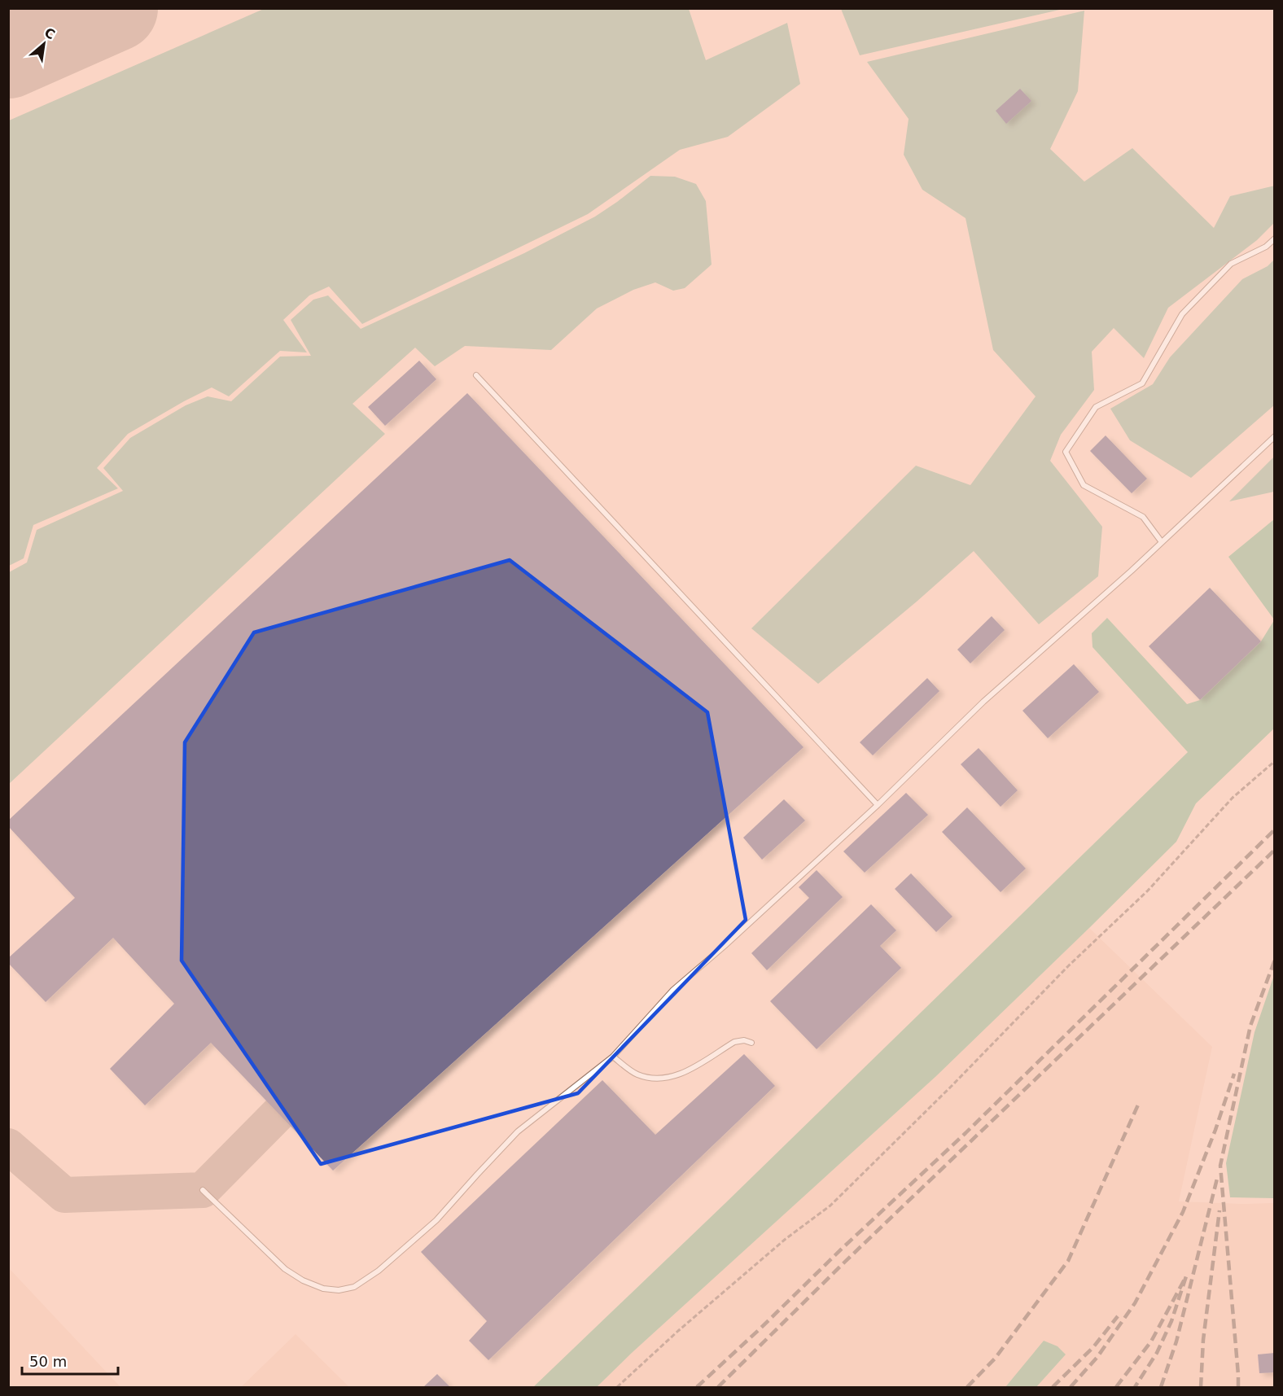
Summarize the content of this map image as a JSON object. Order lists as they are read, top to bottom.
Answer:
{
  "scale_bar": "50 m",
  "north": "top right"
}
